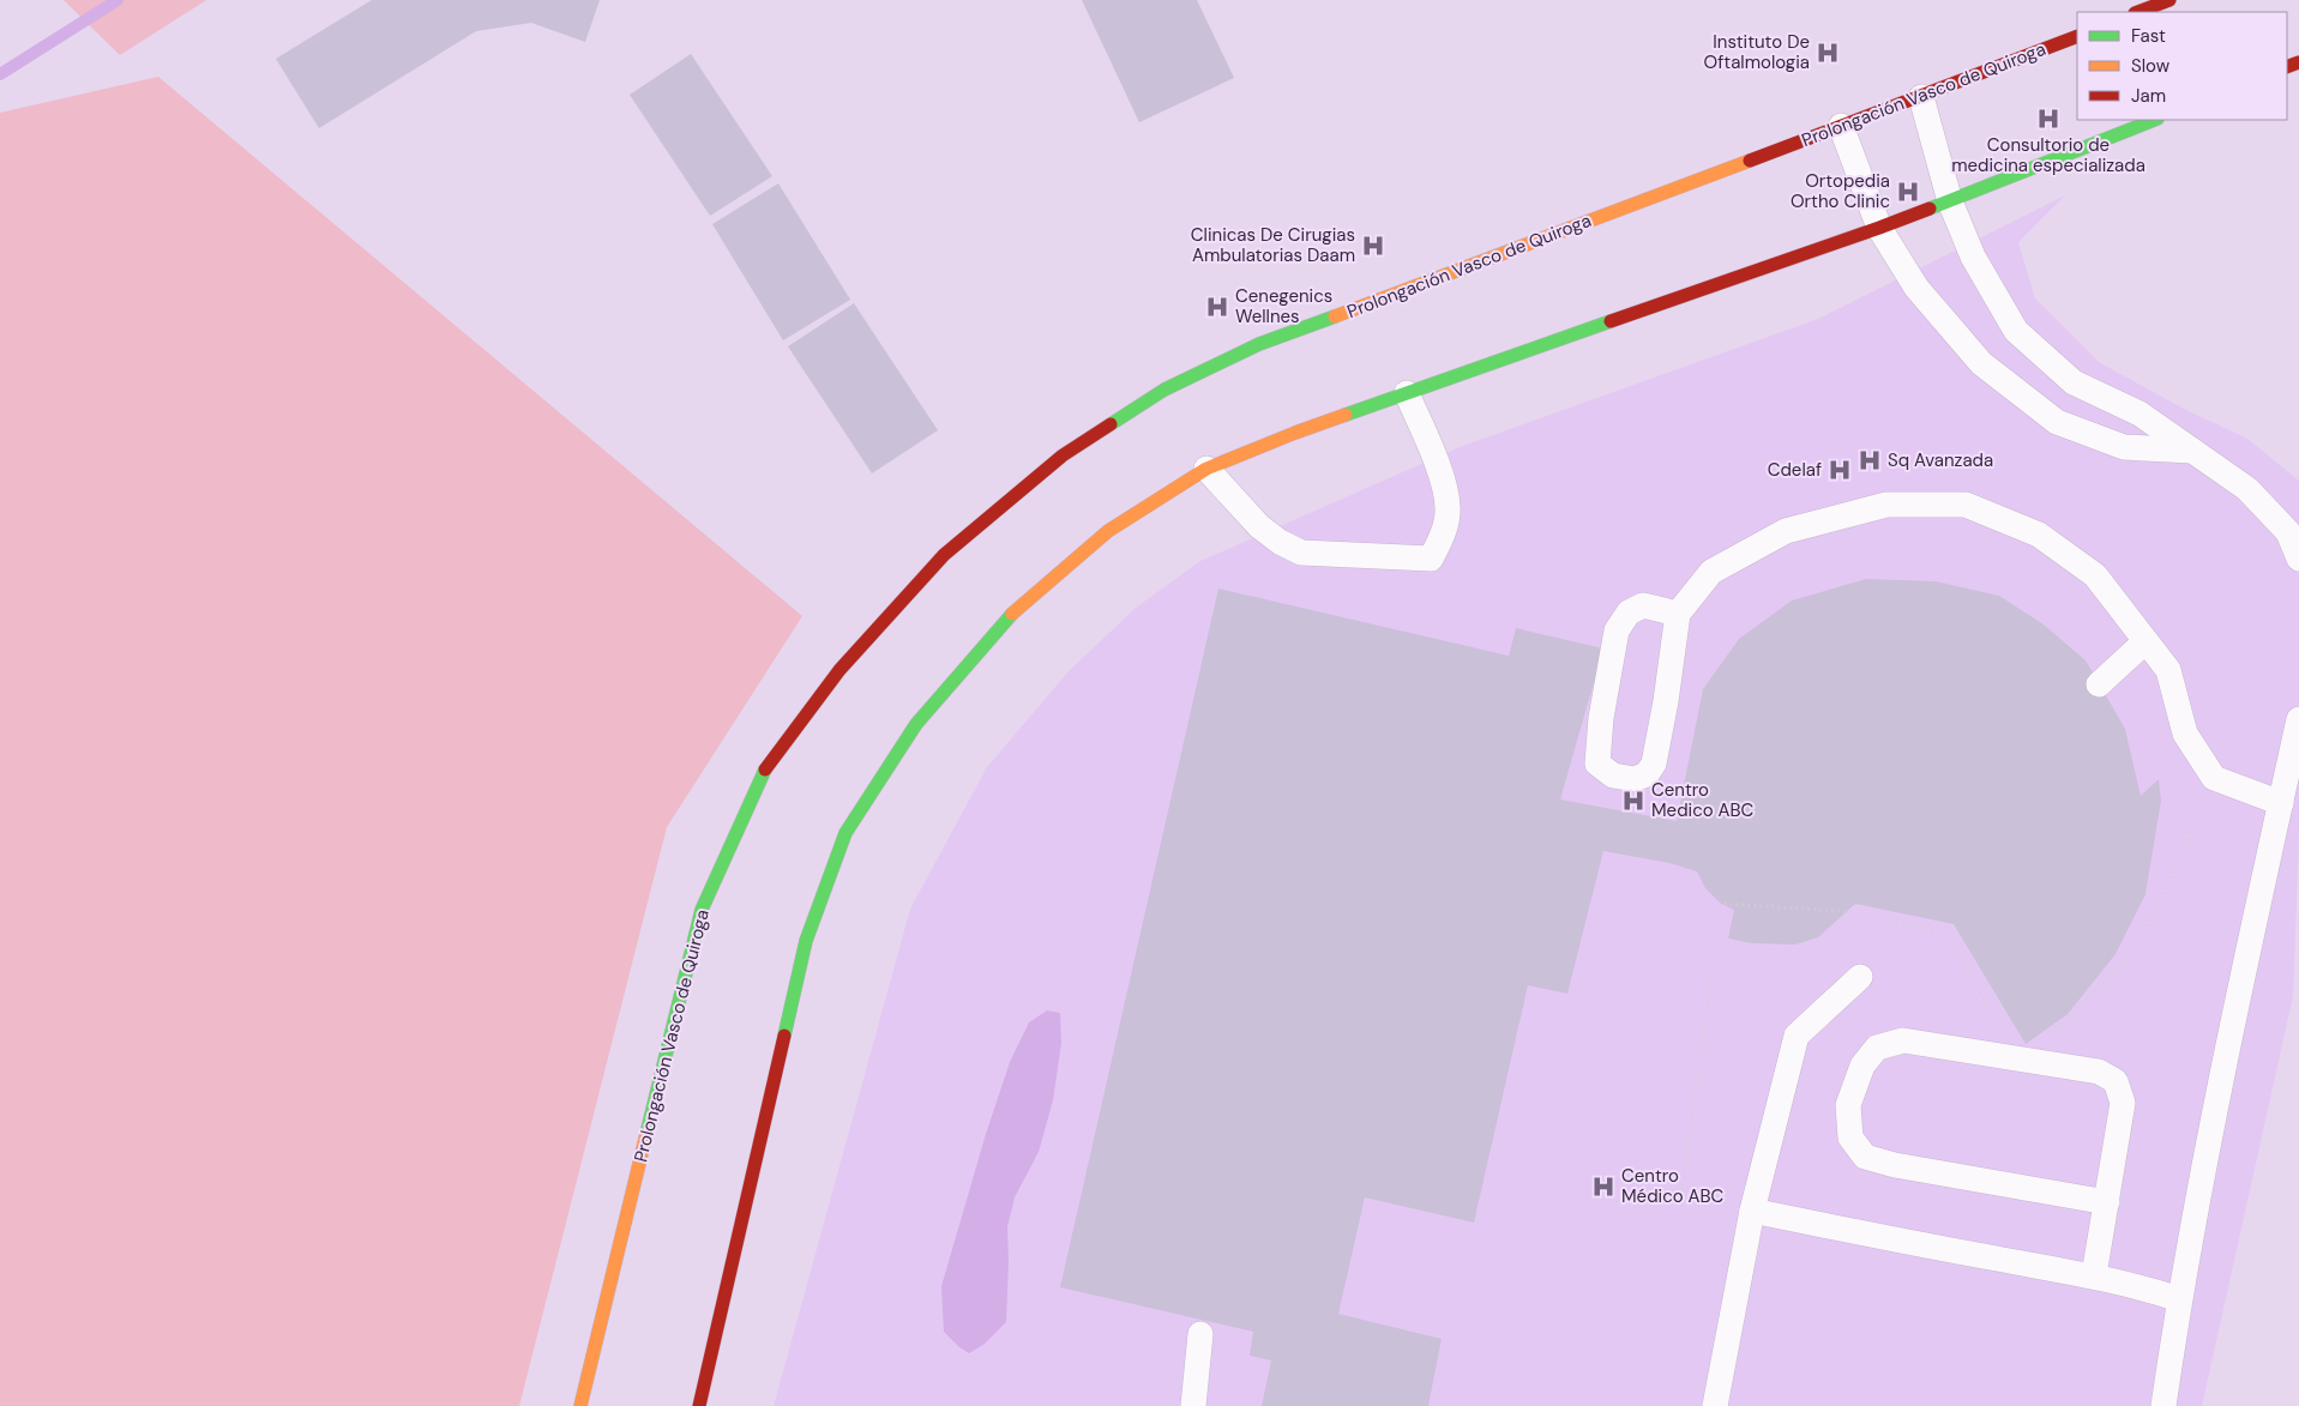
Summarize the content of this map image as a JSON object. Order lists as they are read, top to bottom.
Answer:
{
  "streets": {
    "street": ["Prolongación Vasco de Quiroga"]
  },
  "places": {
    "hospital": [
      "Instituto De Oftalmologia",
      "Consultorio de medicina especializada",
      "Ortopedia Ortho Clinic",
      "Clinicas De Cirugias Ambulatorias Daam",
      "Cenegenics Wellnes",
      "Sq Avanzada",
      "Cdelaf",
      "Centro Medico ABC",
      "Centro Médico ABC"
    ]
  },
  "legend": ["Fast", "Slow", "Jam"]
}
